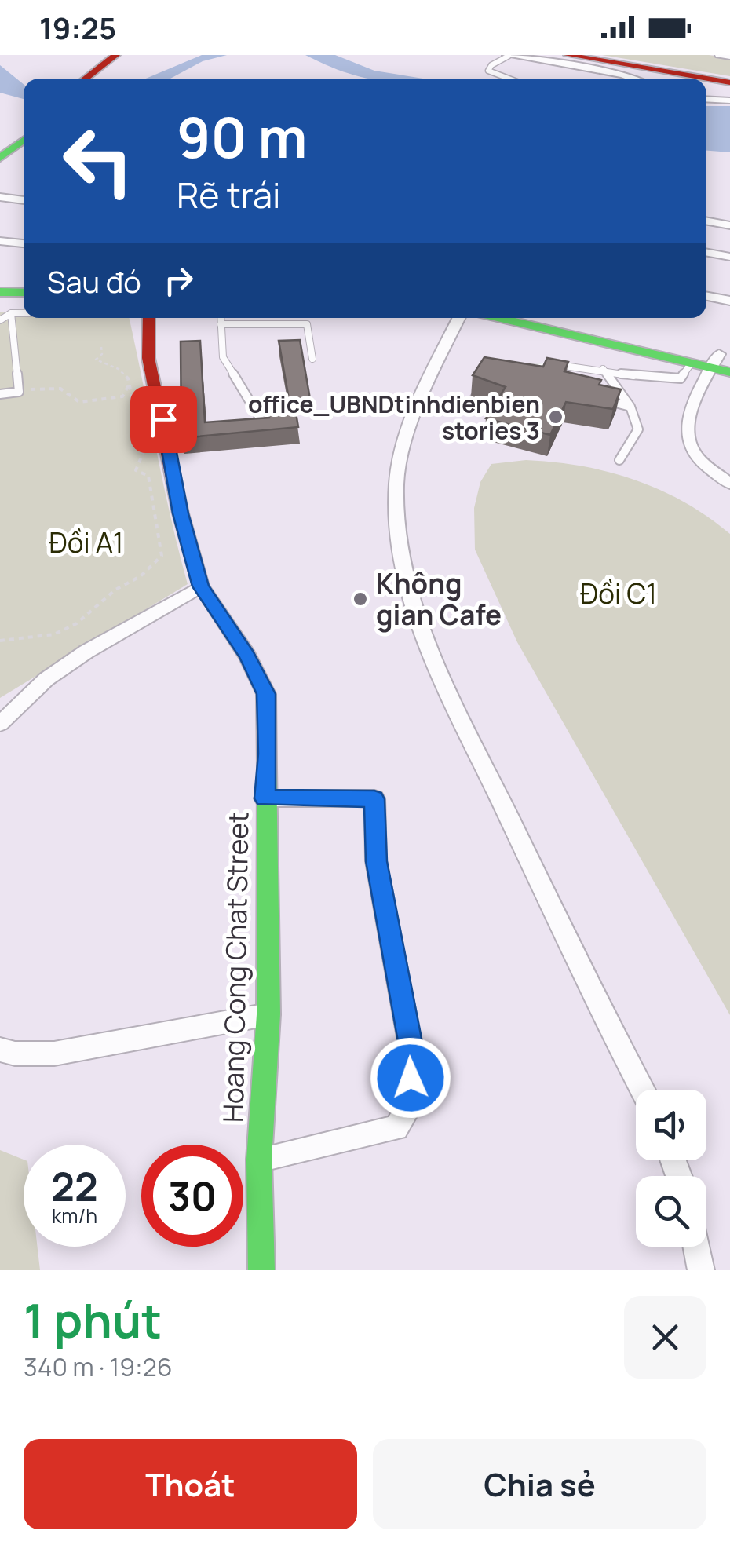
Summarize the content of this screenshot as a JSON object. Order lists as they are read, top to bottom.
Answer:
{
  "streets": {
    "main road": ["Hoang Cong Chat Street"]
  },
  "parks": ["Đồi A1", "Đồi C1"],
  "places": ["office_UBNDtinhdienbien stories 3", "Không gian Cafe"],
  "page": {
    "status": "19:25",
    "turn": ["90 m", "Rẽ trái"],
    "then": "Sau đó",
    "speed": "22 km/h",
    "limit": "30",
    "heading": ["1 phút", "340 m · 19:26"],
    "buttons": ["Thoát", "Chia sẻ"]
  }
}
